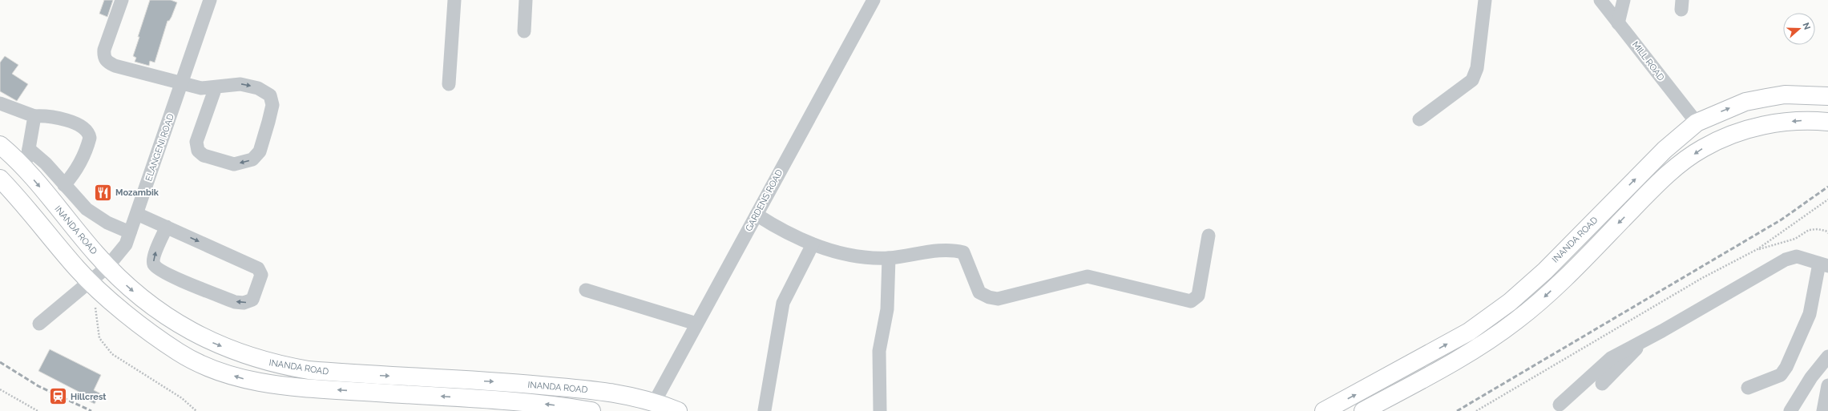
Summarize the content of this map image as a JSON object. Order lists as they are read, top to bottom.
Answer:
{
  "streets": {
    "main road": ["INANDA ROAD"],
    "street": ["MILL ROAD", "ELANGENI ROAD", "GARDENS ROAD"]
  },
  "crossings": [
    ["MILL ROAD", "INANDA ROAD"],
    ["ELANGENI ROAD", "INANDA ROAD"],
    ["GARDENS ROAD", "INANDA ROAD"]
  ],
  "places": {
    "restaurant": ["Mozambik"],
    "station": ["Hillcrest"]
  },
  "north": "right"
}
